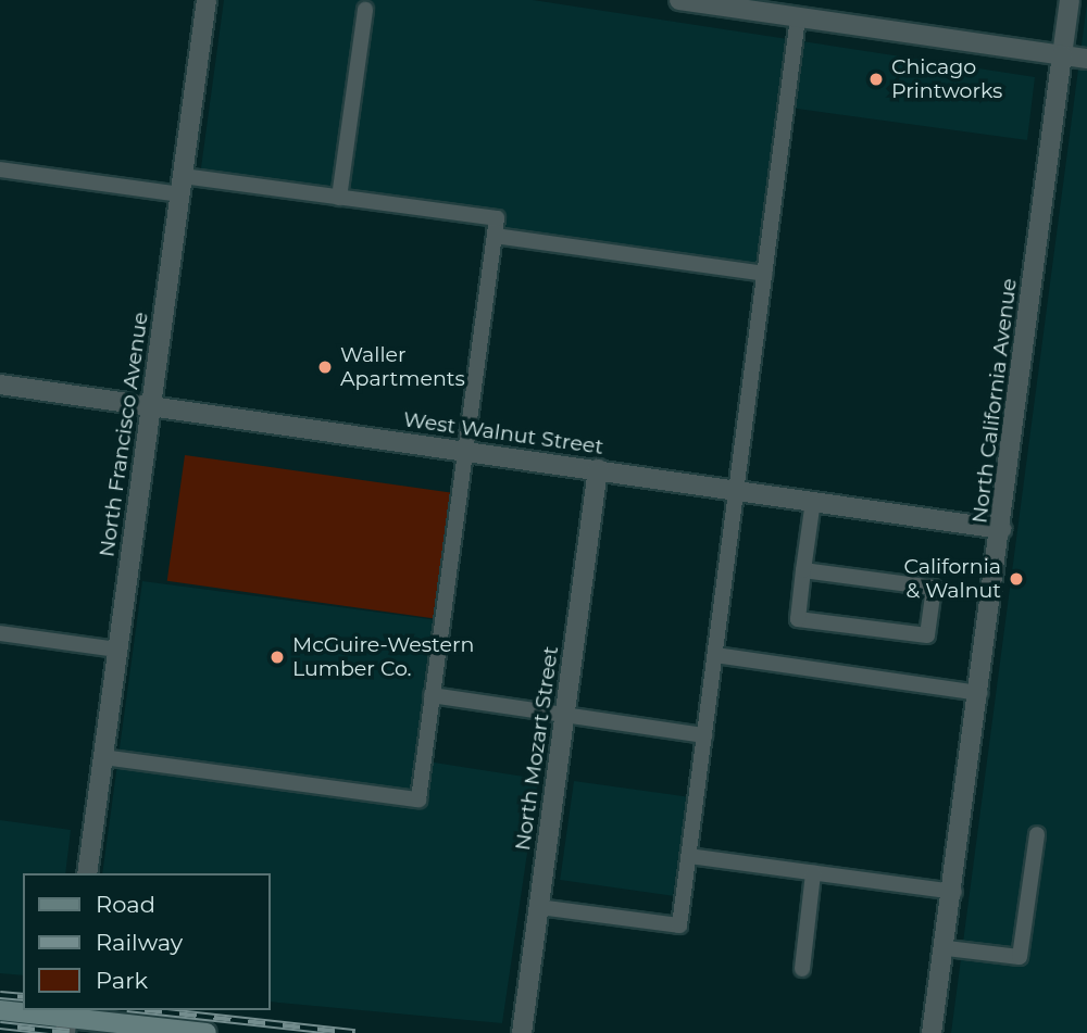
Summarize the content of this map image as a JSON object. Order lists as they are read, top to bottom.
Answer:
{
  "streets": {
    "street": [
      "North California Avenue",
      "West Walnut Street",
      "North Francisco Avenue",
      "North Mozart Street"
    ]
  },
  "crossings": [
    ["North California Avenue", "West Walnut Street"],
    ["West Walnut Street", "North Francisco Avenue"],
    ["West Walnut Street", "North Mozart Street"]
  ],
  "places": [
    "Chicago Printworks",
    "Waller Apartments",
    "California & Walnut",
    "McGuire-Western Lumber Co."
  ],
  "legend": ["Road", "Railway", "Park"]
}
